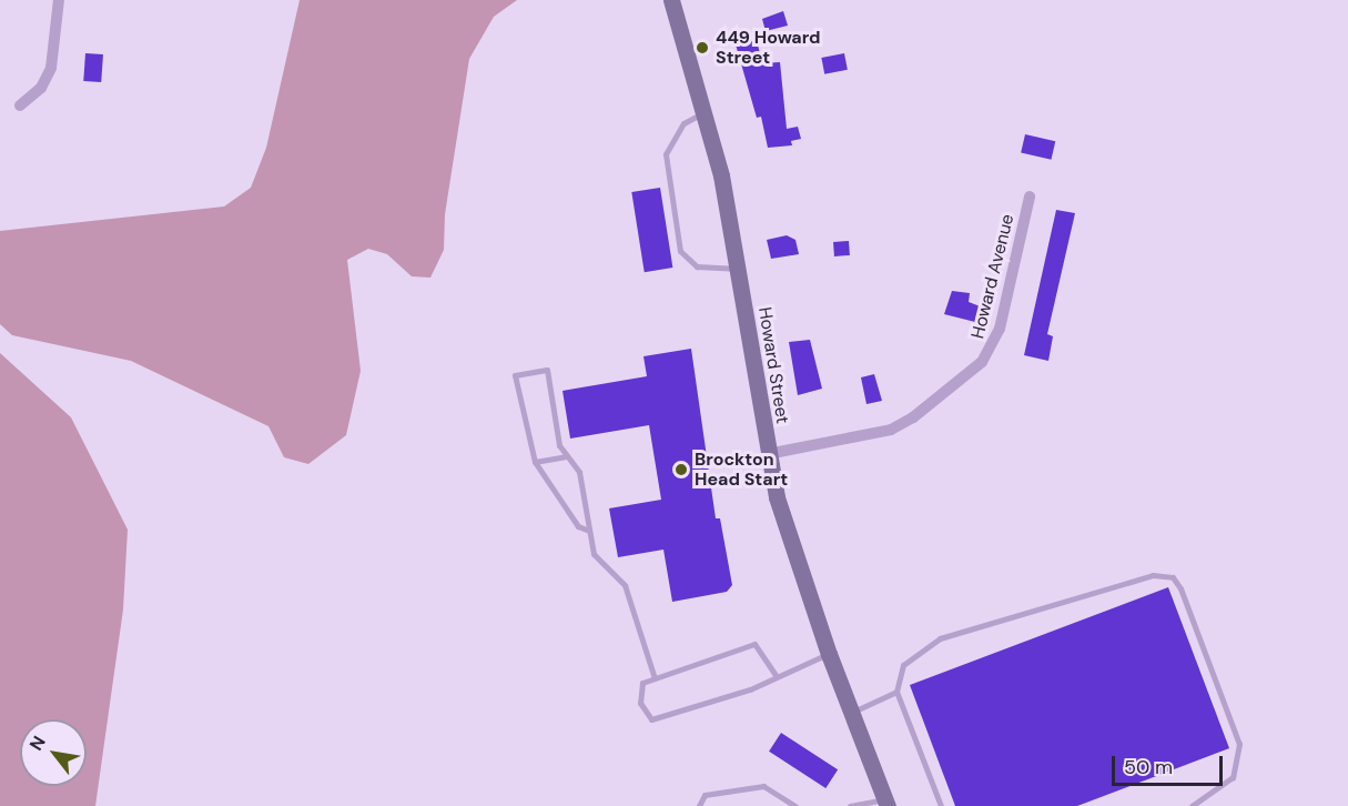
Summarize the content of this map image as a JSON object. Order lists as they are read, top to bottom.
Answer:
{
  "streets": {
    "main road": ["Howard Street"],
    "street": ["Howard Avenue"]
  },
  "crossings": [
    ["Howard Avenue", "Howard Street"]
  ],
  "places": ["449 Howard Street", "Brockton Head Start"],
  "scale_bar": "50 m",
  "north": "top left"
}
